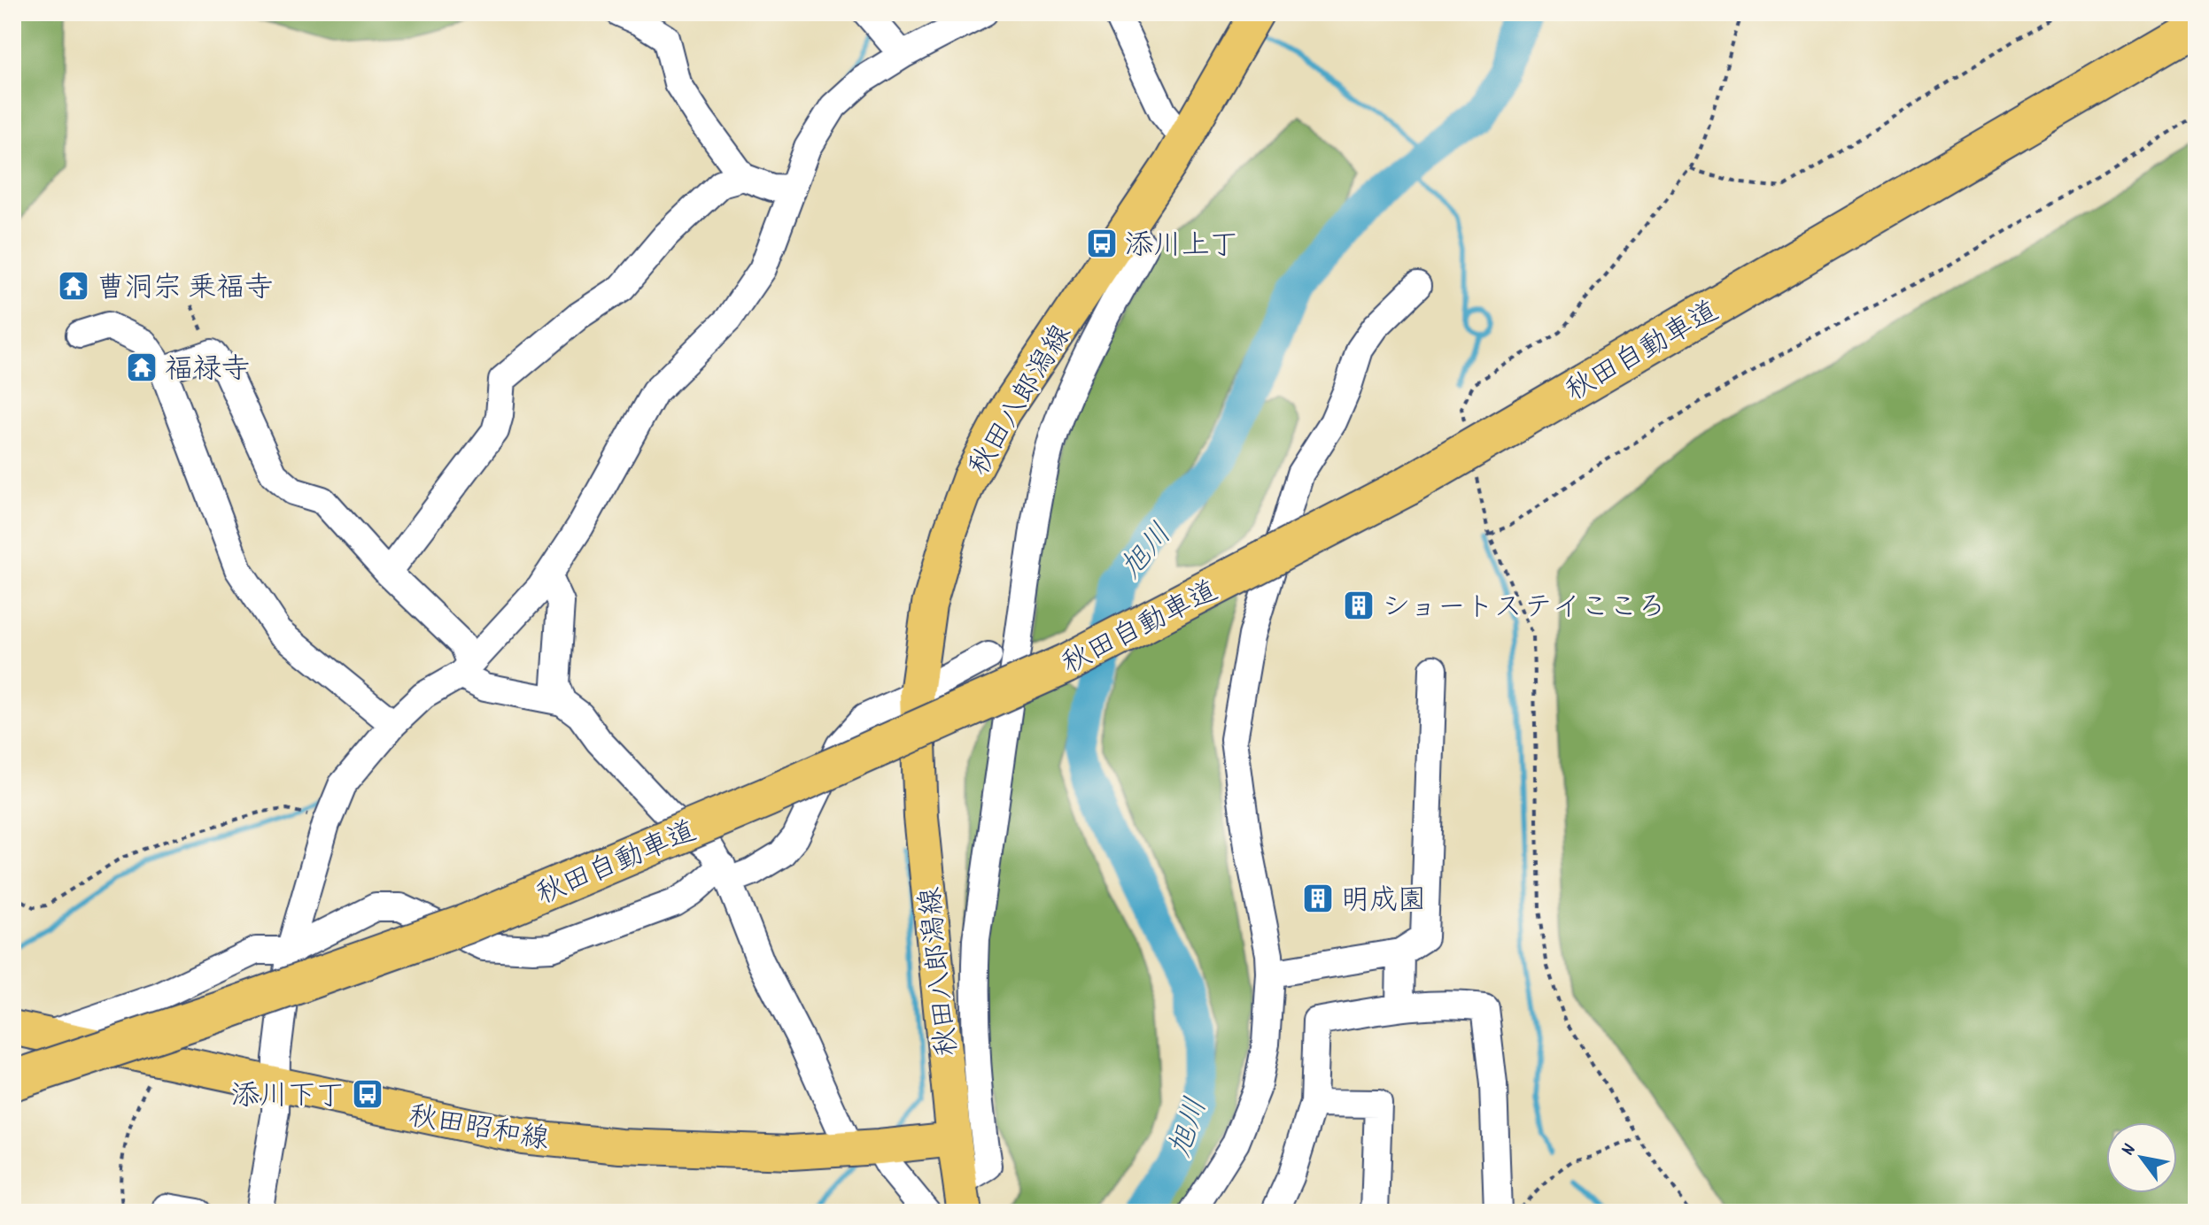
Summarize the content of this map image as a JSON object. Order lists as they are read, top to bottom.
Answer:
{
  "streets": {
    "highway": ["秋田自動車道"],
    "main road": ["秋田八郎潟線", "秋田昭和線"]
  },
  "crossings": [
    ["秋田八郎潟線", "秋田昭和線"]
  ],
  "water": ["旭川"],
  "places": {
    "bus stop": ["添川上丁", "添川下丁"],
    "temple": ["曹洞宗 乗福寺", "福禄寺"],
    "building": ["ショートステイこころ", "明成園"]
  },
  "north": "top left"
}
